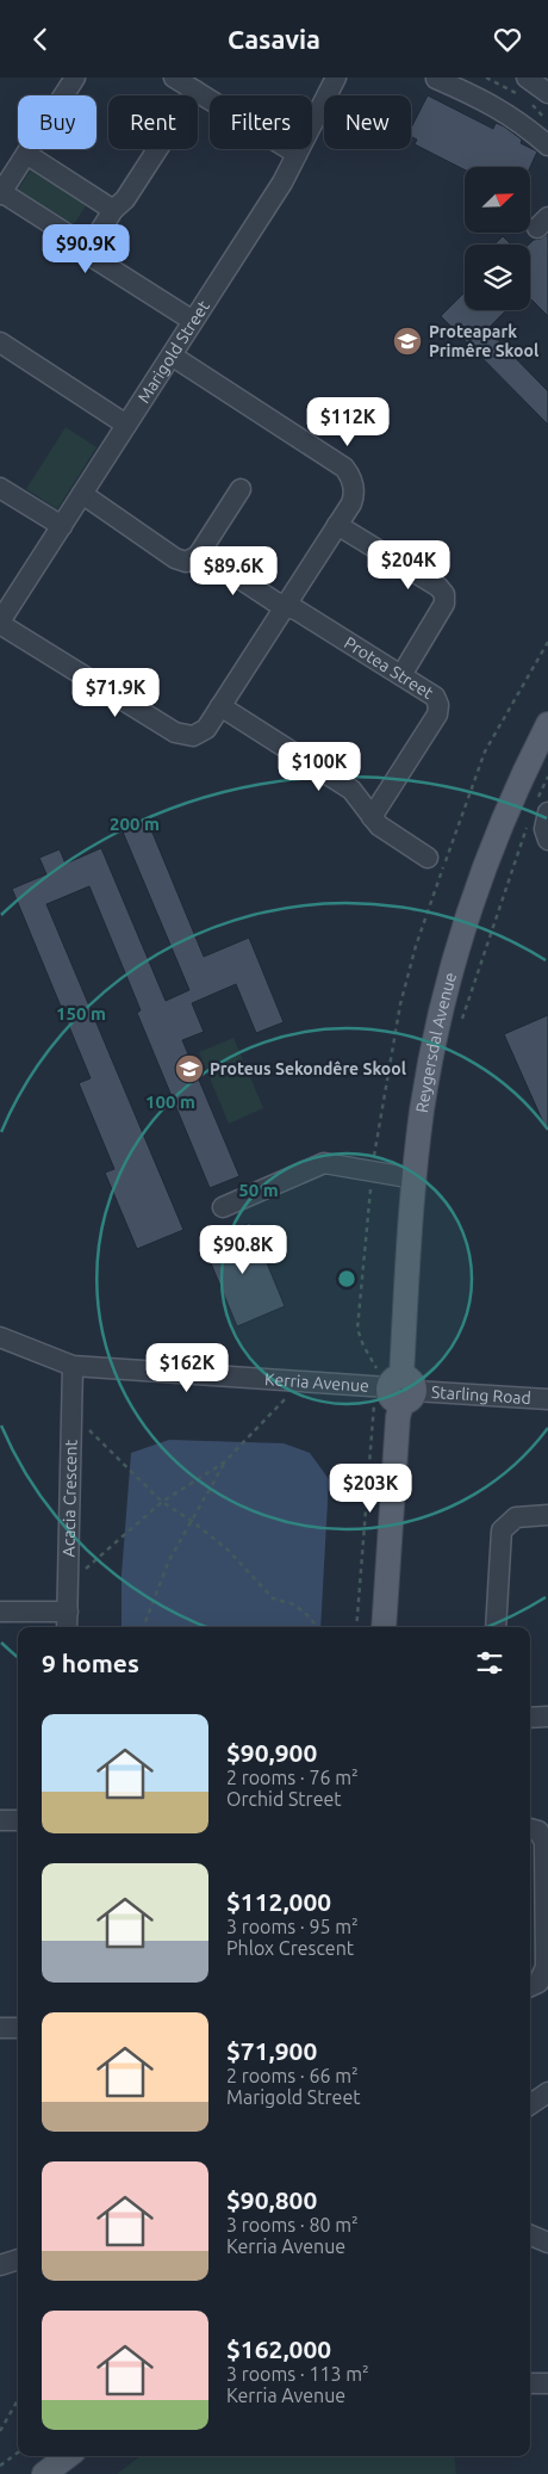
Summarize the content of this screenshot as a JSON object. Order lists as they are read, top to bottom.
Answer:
{
  "streets": {
    "main road": ["Reygersdal Avenue"],
    "street": [
      "Marigold Street",
      "Protea Street",
      "Kerria Avenue",
      "Starling Road",
      "Acacia Crescent"
    ]
  },
  "crossings": [
    ["Marigold Street", "Protea Street"],
    ["Reygersdal Avenue", "Kerria Avenue"],
    ["Reygersdal Avenue", "Starling Road"],
    ["Kerria Avenue", "Starling Road"],
    ["Kerria Avenue", "Acacia Crescent"]
  ],
  "places": {
    "school or university": ["Proteapark Primêre Skool", "Proteus Sekondêre Skool"]
  },
  "north": "top right",
  "page": {
    "header": "Casavia",
    "chip": [
      "Buy",
      "Rent",
      "Filters",
      "New"
    ],
    "price": [
      "$90.9K",
      "$112K",
      "$204K",
      "$89.6K",
      "$71.9K",
      "$100K",
      "$90.8K",
      "$162K",
      "$203K"
    ],
    "heading": "9 homes",
    "list": [
      {
        "name": "$90,900",
        "note": "2 rooms · 76 m² · Orchid Street"
      },
      {
        "name": "$112,000",
        "note": "3 rooms · 95 m² · Phlox Crescent"
      },
      {
        "name": "$71,900",
        "note": "2 rooms · 66 m² · Marigold Street"
      },
      {
        "name": "$90,800",
        "note": "3 rooms · 80 m² · Kerria Avenue"
      },
      {
        "name": "$162,000",
        "note": "3 rooms · 113 m² · Kerria Avenue"
      }
    ]
  },
  "rings": [
    "200 m",
    "150 m",
    "100 m",
    "50 m"
  ]
}
